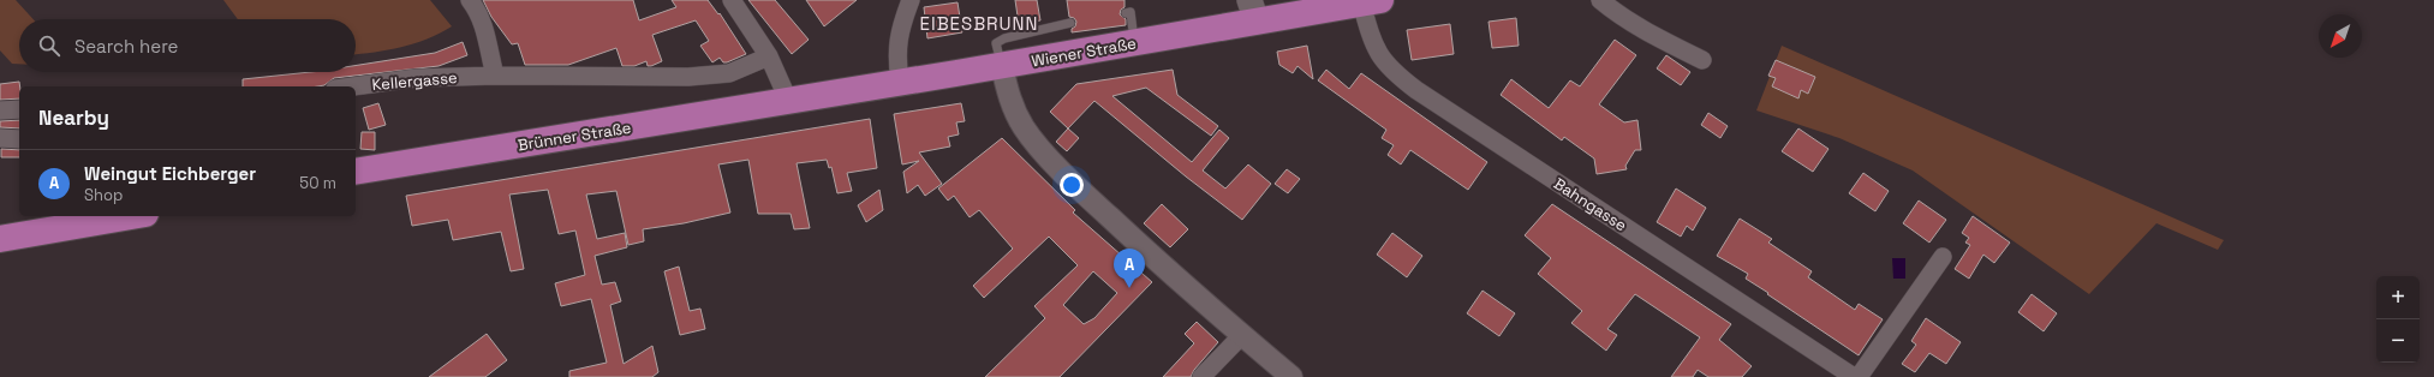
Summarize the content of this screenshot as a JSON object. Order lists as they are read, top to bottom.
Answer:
{
  "streets": {
    "main road": ["Wiener Straße", "Brünner Straße"],
    "street": ["Kellergasse", "Bahngasse"]
  },
  "crossings": [
    ["Wiener Straße", "Brünner Straße"],
    ["Wiener Straße", "Bahngasse"]
  ],
  "districts": ["EIBESBRUNN"],
  "north": "bottom left",
  "page": {
    "search": "Search here",
    "heading": "Nearby",
    "list": [
      {
        "mark": "A",
        "name": "Weingut Eichberger",
        "note": "Shop",
        "value": "50 m"
      }
    ],
    "pins": "A",
    "map_buttons": ["+", "−"]
  }
}
